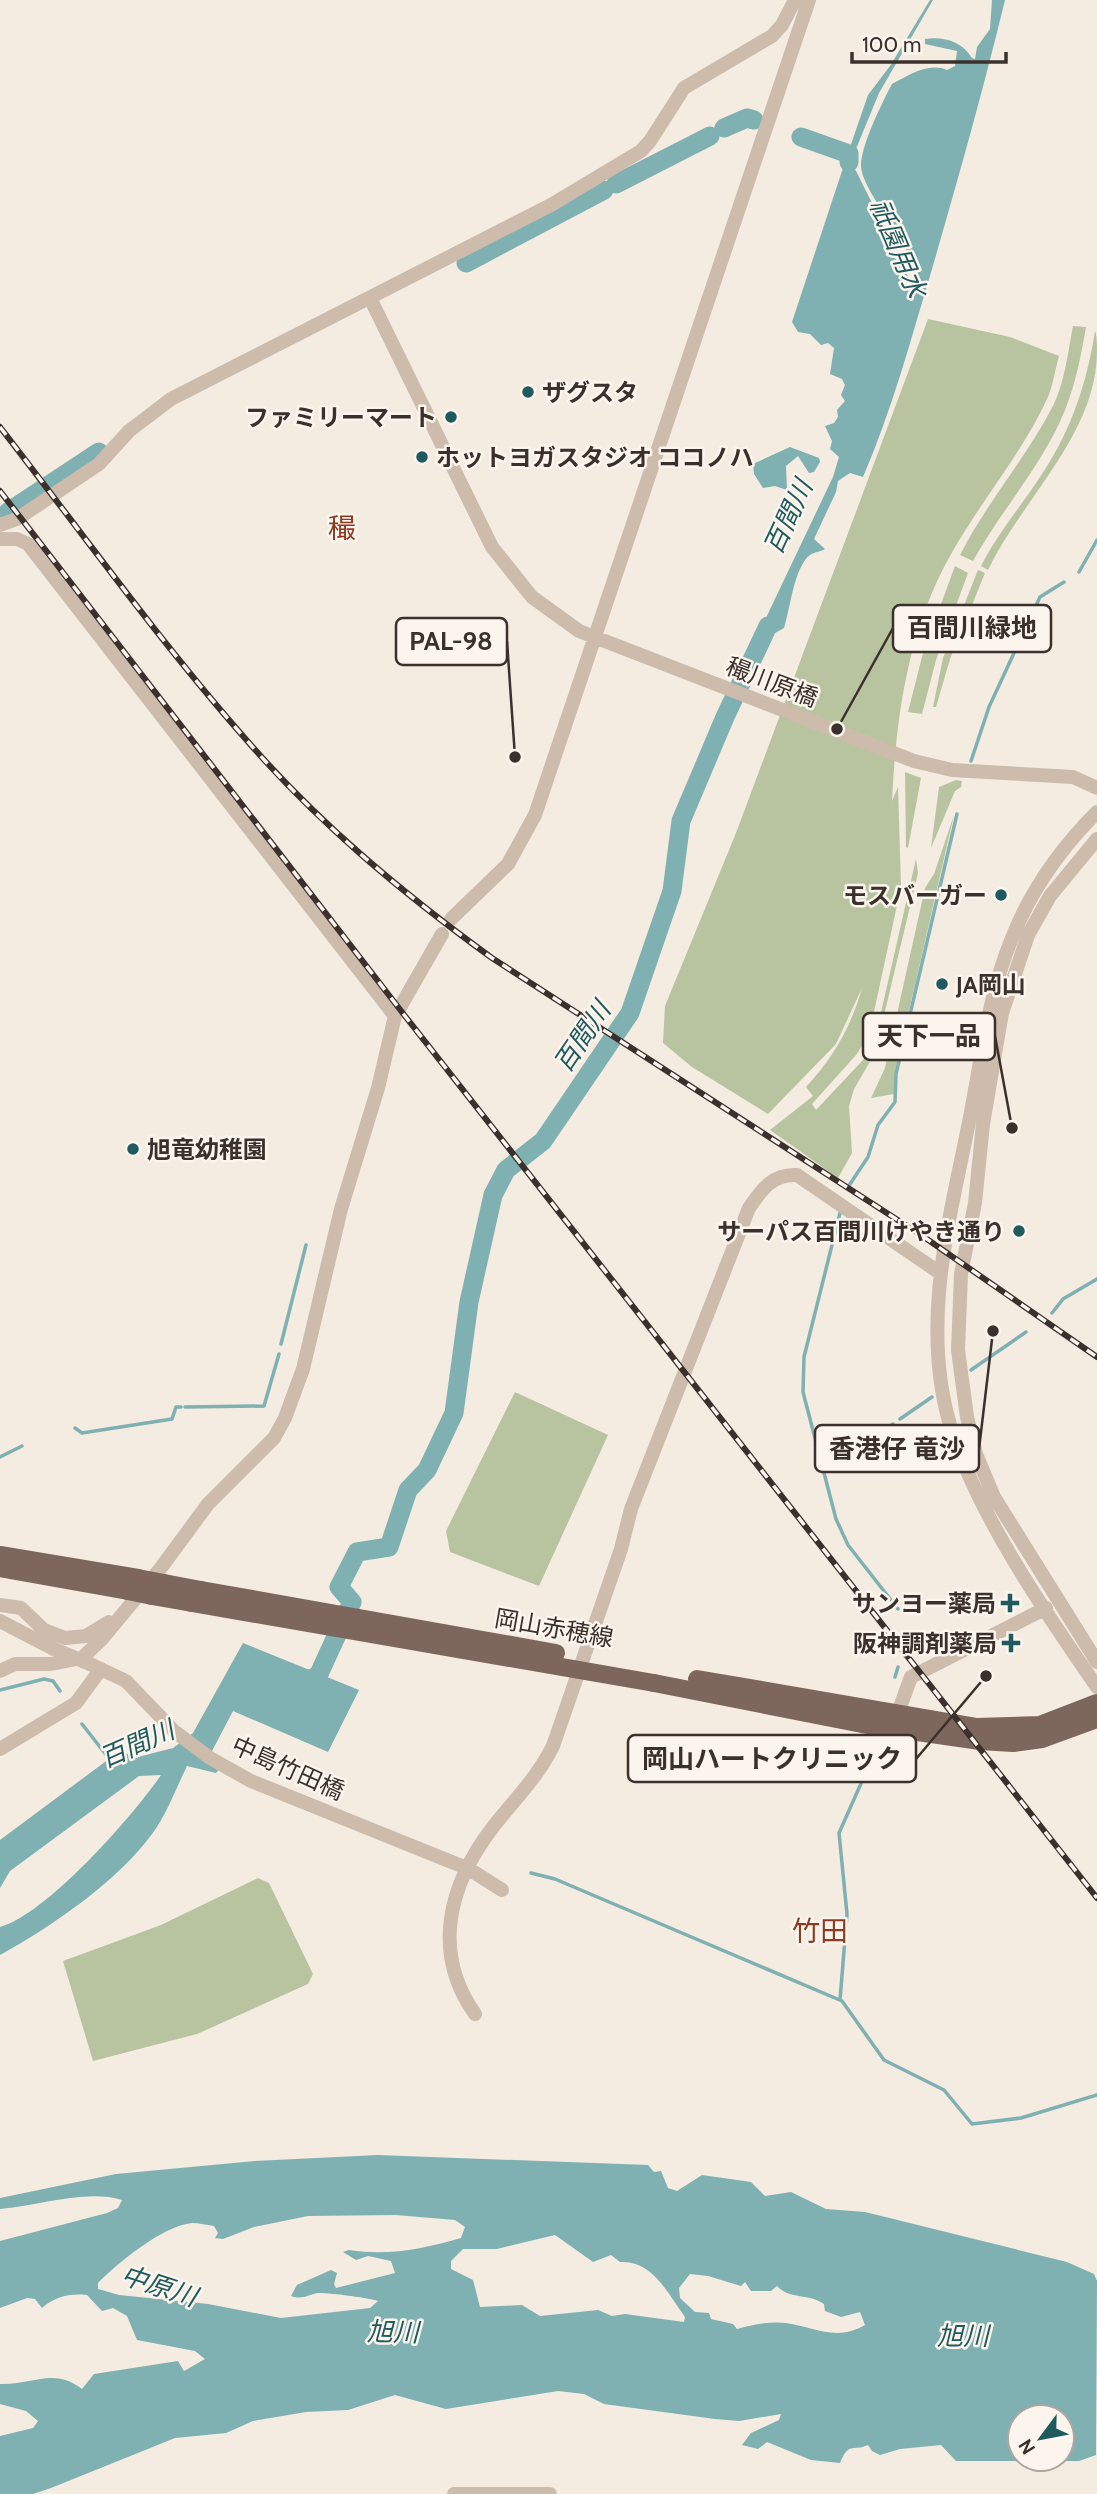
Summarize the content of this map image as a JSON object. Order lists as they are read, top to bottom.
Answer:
{
  "streets": {
    "main road": ["岡山赤穂線"],
    "street": ["穝川原橋", "中島竹田橋"]
  },
  "districts": ["穝", "竹田"],
  "water": [
    "祇園用水",
    "百間川",
    "中原川",
    "旭川"
  ],
  "places": {
    "other": [
      "ザグスタ",
      "ファミリーマート",
      "ホットヨガスタジオ ココノハ",
      "百間川緑地",
      "PAL-98",
      "モスバーガー",
      "JA岡山",
      "天下一品",
      "旭竜幼稚園",
      "サーパス百間川けやき通り",
      "香港仔 竜沙",
      "岡山ハートクリニック"
    ],
    "health": ["サンヨー薬局", "阪神調剤薬局"]
  },
  "scale_bar": "100 m",
  "north": "bottom left"
}
